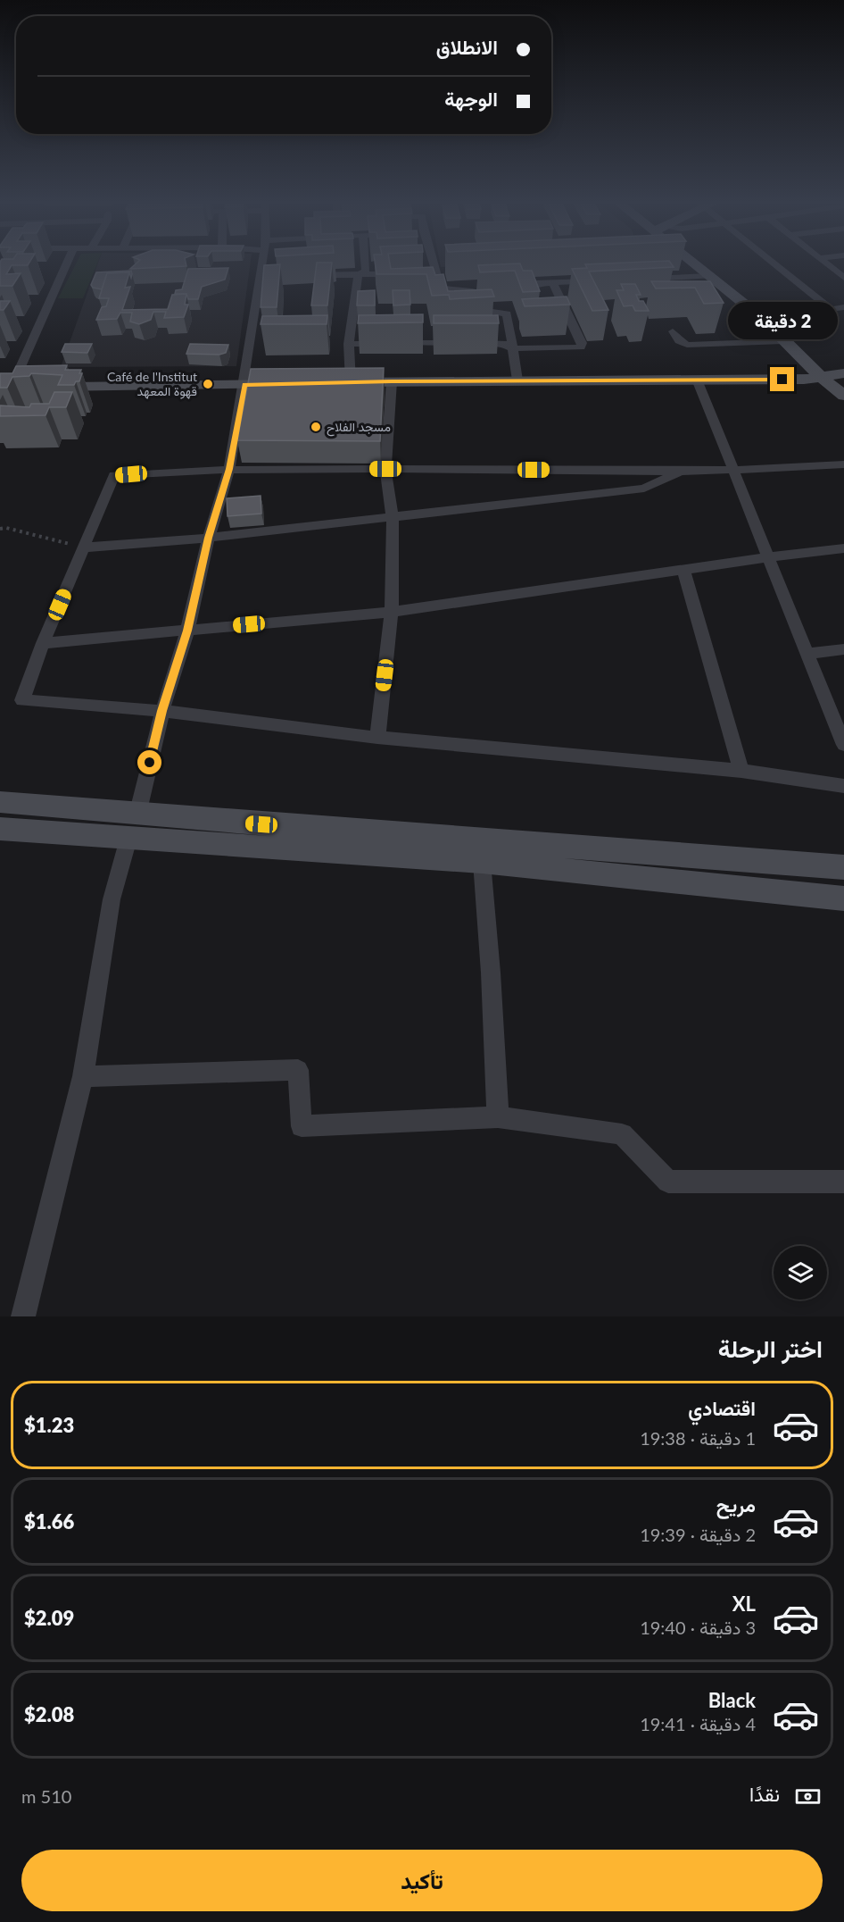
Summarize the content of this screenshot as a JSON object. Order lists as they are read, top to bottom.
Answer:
{
  "places": ["Café de l'Institut قهوة المعهد", "مسجد الفلاح"],
  "page": {
    "banner": ["الانطلاق", "الوجهة"],
    "bubble": "2 دقيقة",
    "heading": "اختر الرحلة",
    "list": [
      {
        "name": "اقتصادي",
        "note": "1 دقيقة · 19:38",
        "value": "$1.23"
      },
      {
        "name": "مريح",
        "note": "2 دقيقة · 19:39",
        "value": "$1.66"
      },
      {
        "name": "XL",
        "note": "3 دقيقة · 19:40",
        "value": "$2.09"
      },
      {
        "name": "Black",
        "note": "4 دقيقة · 19:41",
        "value": "$2.08"
      }
    ],
    "pay": ["نقدًا", "510 m"],
    "buttons": "تأكيد"
  }
}
